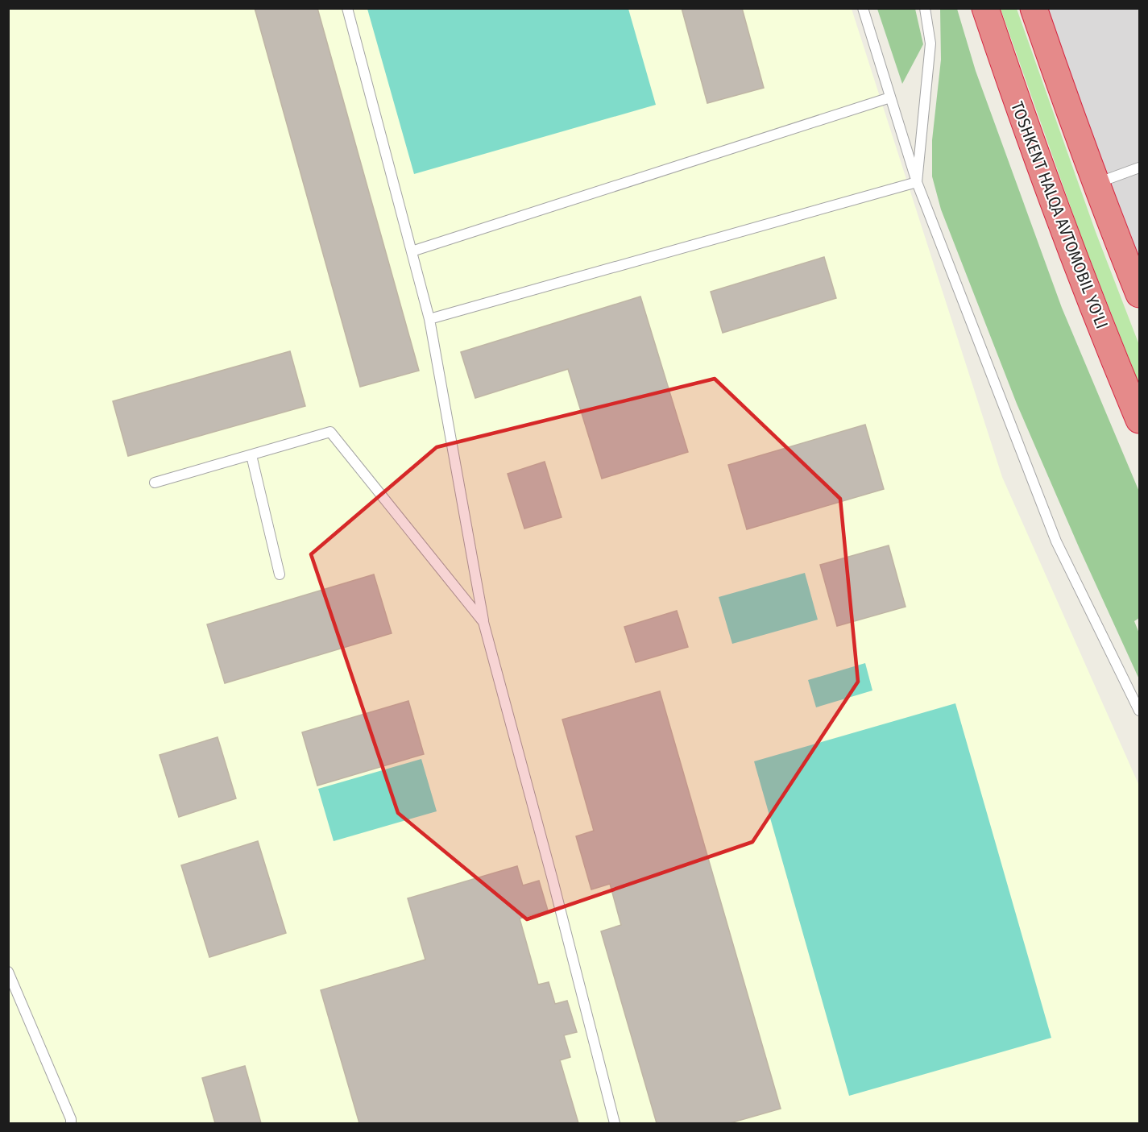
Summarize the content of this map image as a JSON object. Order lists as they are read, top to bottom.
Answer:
{
  "streets": {
    "highway": ["TOSHKENT HALQA AVTOMOBIL YO'LI"]
  }
}
